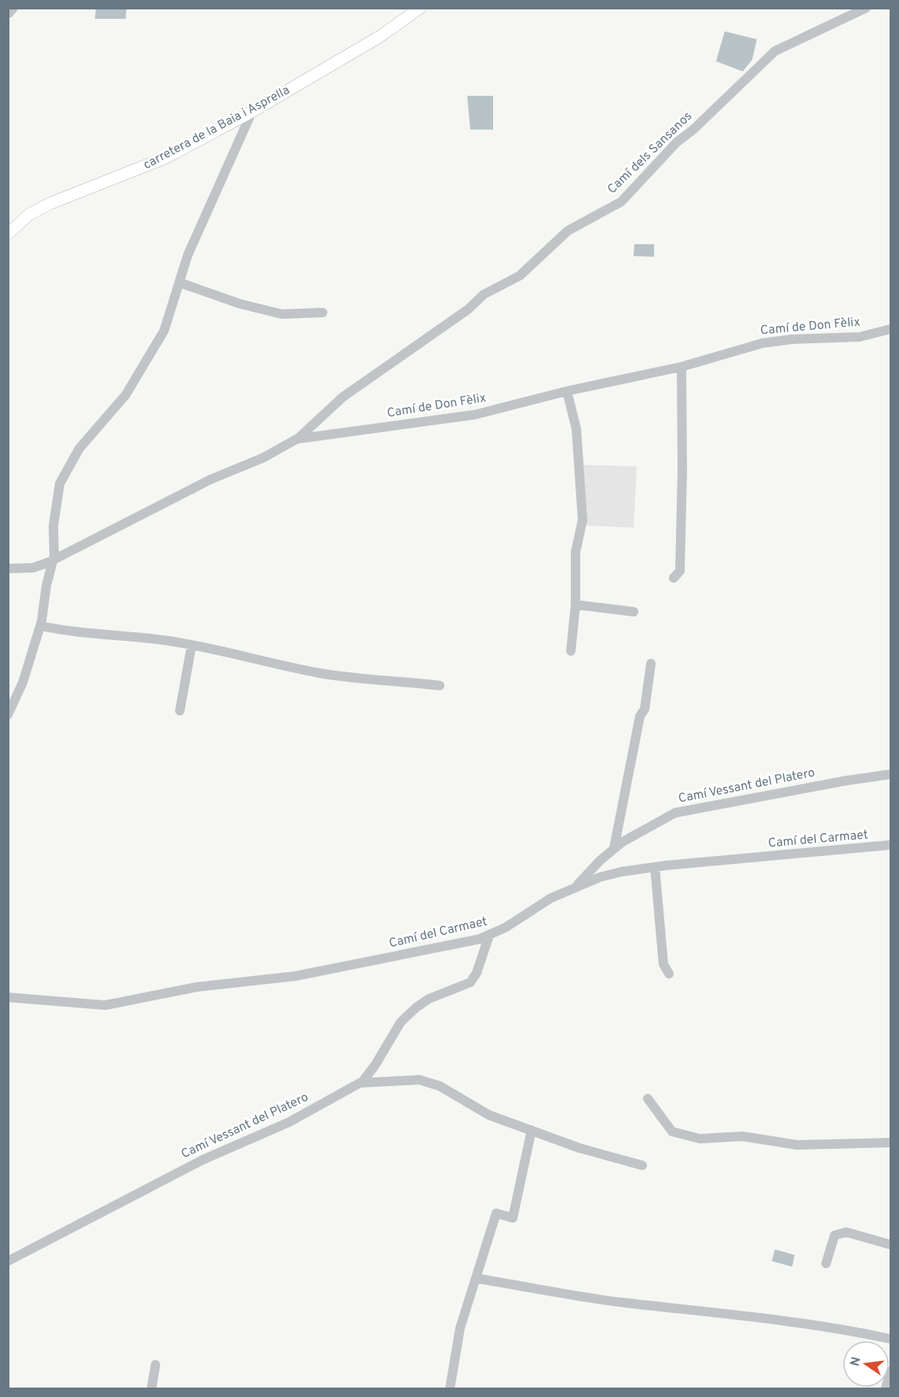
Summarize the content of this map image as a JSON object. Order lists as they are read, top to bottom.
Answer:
{
  "streets": {
    "main road": ["carretera de la Baia i Asprella"],
    "street": [
      "Camí dels Sansanos",
      "Camí de Don Fèlix",
      "Camí Vessant del Platero",
      "Camí del Carmaet"
    ]
  },
  "crossings": [
    ["Camí dels Sansanos", "Camí de Don Fèlix"],
    ["Camí Vessant del Platero", "Camí del Carmaet"]
  ],
  "north": "left"
}
